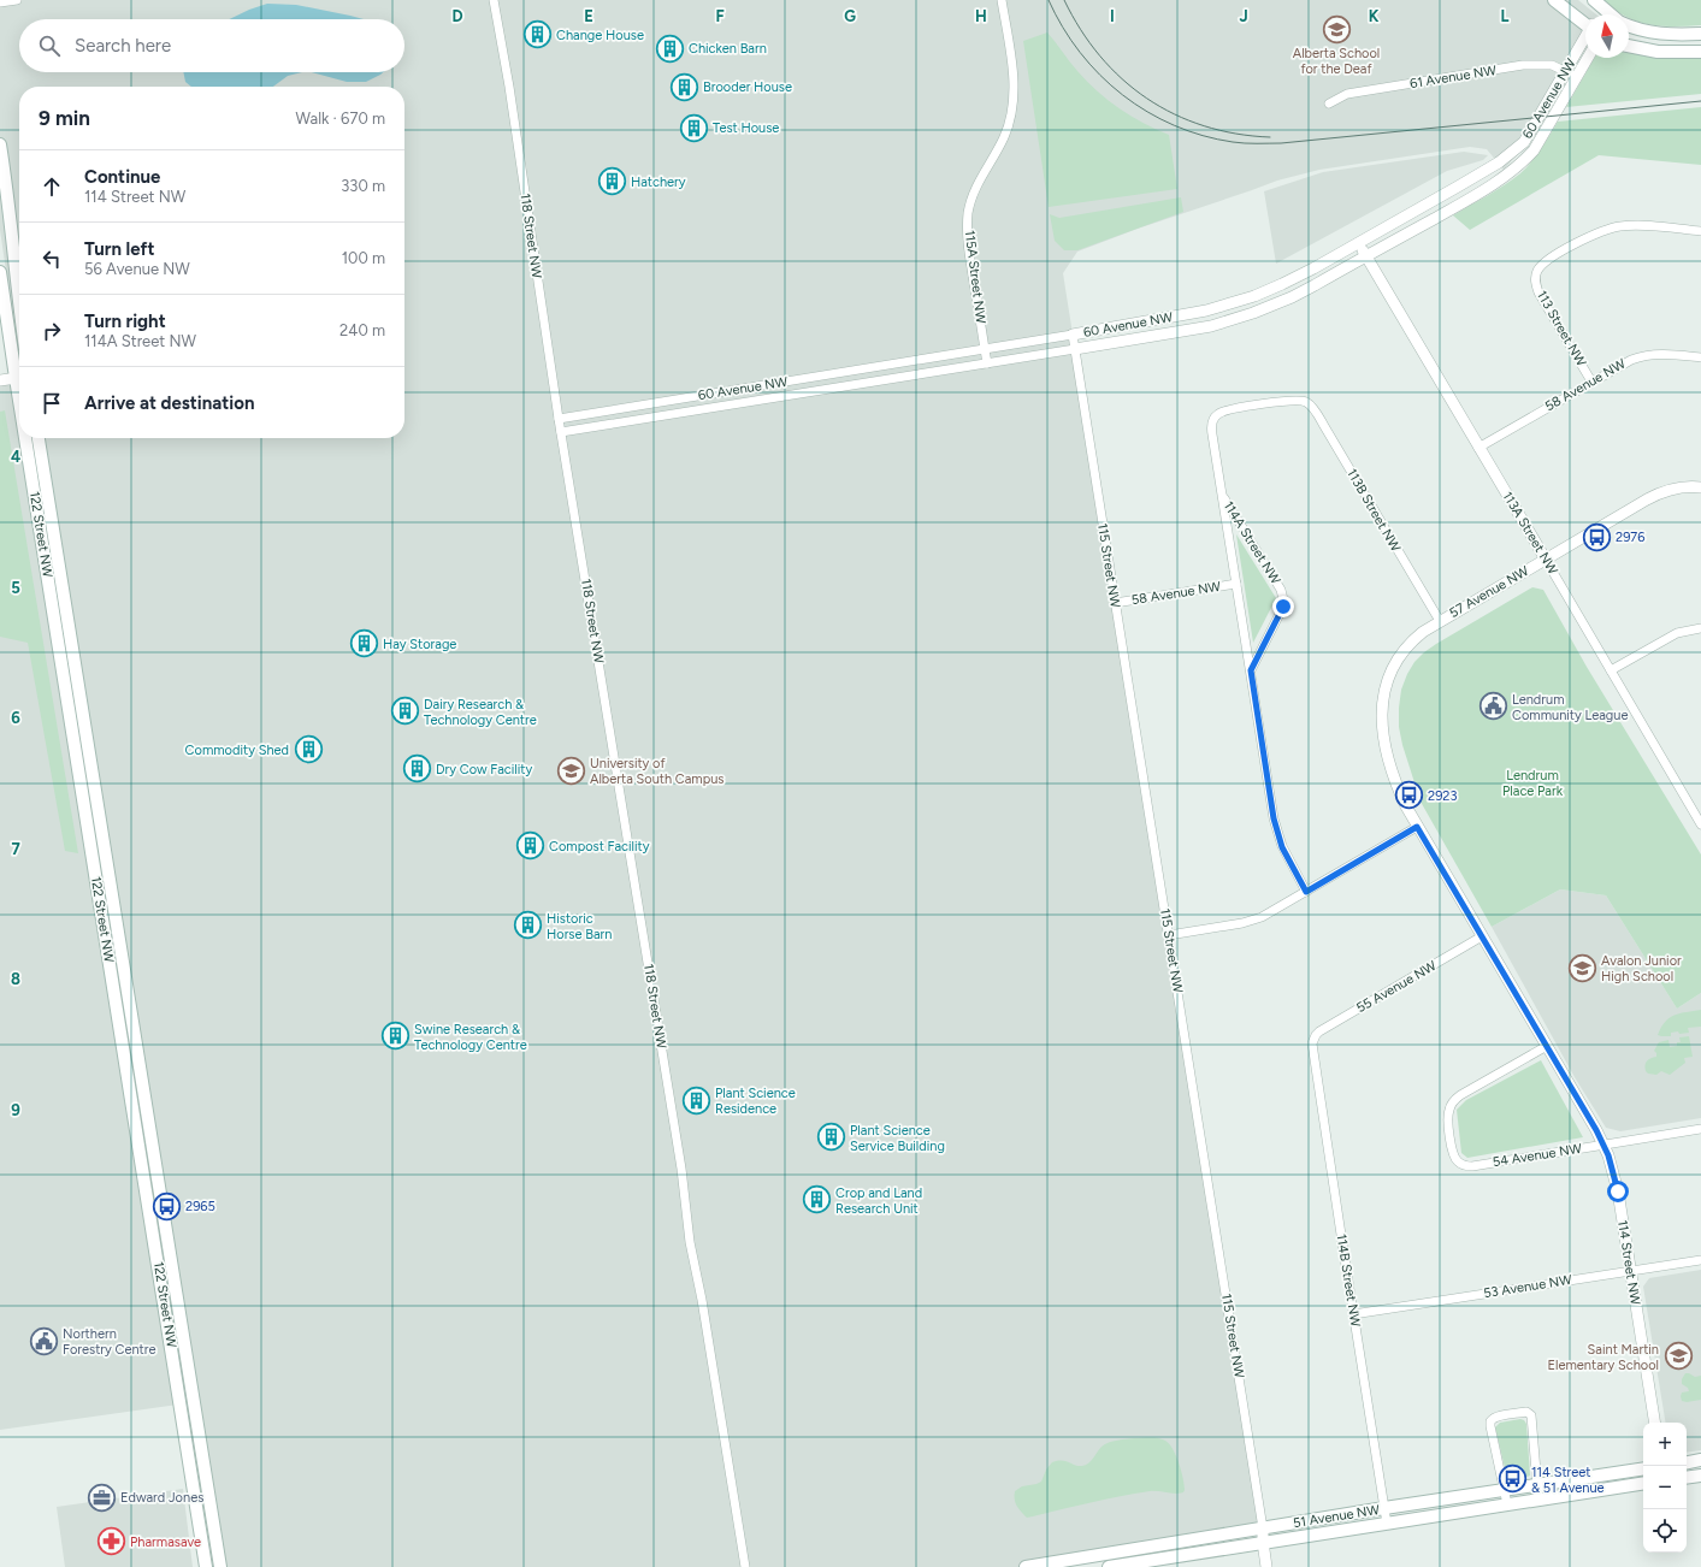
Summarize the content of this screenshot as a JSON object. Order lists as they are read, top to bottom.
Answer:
{
  "streets": {
    "main road": ["122 Street NW", "51 Avenue NW"],
    "street": [
      "61 Avenue NW",
      "60 Avenue NW",
      "118 Street NW",
      "115A Street NW",
      "113 Street NW",
      "58 Avenue NW",
      "113B Street NW",
      "113A Street NW",
      "114A Street NW",
      "115 Street NW",
      "57 Avenue NW",
      "55 Avenue NW",
      "54 Avenue NW",
      "114 Street NW",
      "114B Street NW",
      "53 Avenue NW"
    ]
  },
  "crossings": [
    ["61 Avenue NW", "60 Avenue NW"],
    ["60 Avenue NW", "118 Street NW"],
    ["60 Avenue NW", "115A Street NW"],
    ["60 Avenue NW", "113A Street NW"],
    ["60 Avenue NW", "115 Street NW"],
    ["113 Street NW", "58 Avenue NW"],
    ["58 Avenue NW", "113A Street NW"],
    ["58 Avenue NW", "114A Street NW"],
    ["58 Avenue NW", "115 Street NW"],
    ["113B Street NW", "114A Street NW"],
    ["113B Street NW", "57 Avenue NW"],
    ["113A Street NW", "57 Avenue NW"],
    ["115 Street NW", "51 Avenue NW"],
    ["57 Avenue NW", "114 Street NW"],
    ["55 Avenue NW", "114 Street NW"],
    ["55 Avenue NW", "114B Street NW"],
    ["54 Avenue NW", "114 Street NW"],
    ["114 Street NW", "53 Avenue NW"],
    ["114B Street NW", "53 Avenue NW"],
    ["114B Street NW", "51 Avenue NW"]
  ],
  "parks": ["Lendrum Place Park"],
  "places": {
    "school or university": [
      "Alberta School for the Deaf",
      "University of Alberta South Campus",
      "Avalon Junior High School",
      "Saint Martin Elementary School"
    ],
    "building": [
      "Change House",
      "Chicken Barn",
      "Brooder House",
      "Test House",
      "Hatchery",
      "Hay Storage",
      "Dairy Research & Technology Centre",
      "Commodity Shed",
      "Dry Cow Facility",
      "Compost Facility",
      "Historic Horse Barn",
      "Swine Research & Technology Centre",
      "Plant Science Residence",
      "Plant Science Service Building",
      "Crop and Land Research Unit"
    ],
    "bus stop": [
      "2976",
      "2923",
      "2965",
      "114 Street & 51 Avenue"
    ],
    "public building": ["Lendrum Community League", "Northern Forestry Centre"],
    "office": ["Edward Jones"],
    "pharmacy": ["Pharmasave"]
  },
  "north": "top",
  "page": {
    "search": "Search here",
    "heading": ["9 min", "Walk · 670 m"],
    "list": [
      ["Continue", "114 Street NW", "330 m"],
      ["Turn left", "56 Avenue NW", "100 m"],
      ["Turn right", "114A Street NW", "240 m"],
      "Arrive at destination"
    ],
    "map_buttons": ["+", "−"]
  },
  "grid": {
    "columns": [
      "D",
      "E",
      "F",
      "G",
      "H",
      "I",
      "J",
      "K",
      "L"
    ],
    "rows": [
      "4",
      "5",
      "6",
      "7",
      "8",
      "9"
    ]
  }
}
